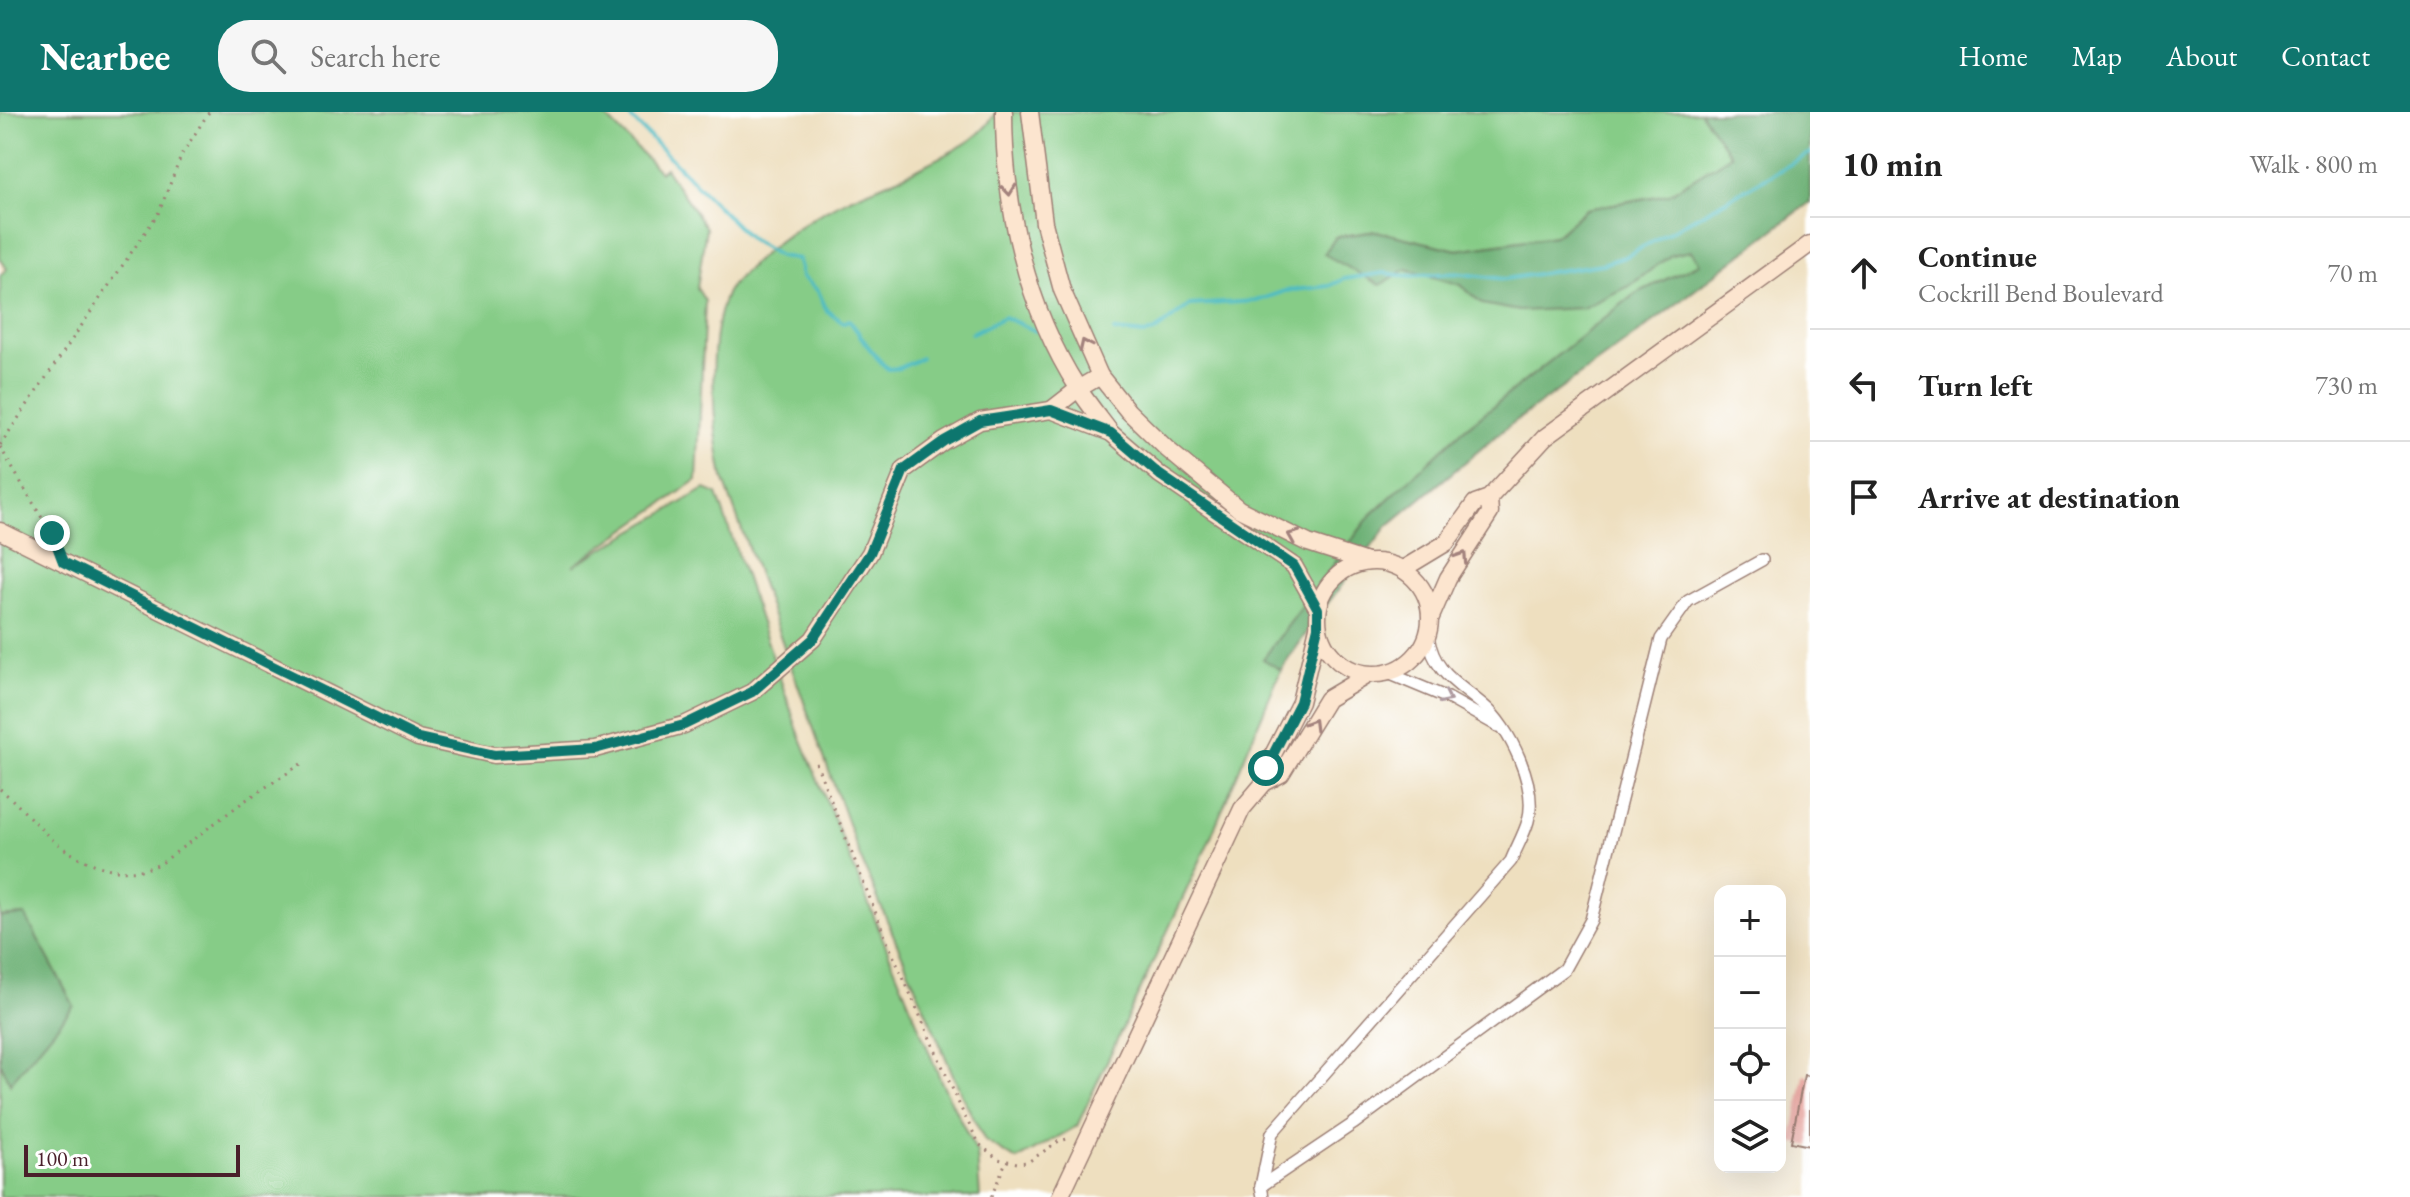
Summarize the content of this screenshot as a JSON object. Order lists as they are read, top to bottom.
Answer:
{
  "scale_bar": "100 m",
  "page": {
    "header": "Nearbee",
    "search": "Search here",
    "nav": [
      "Home",
      "Map",
      "About",
      "Contact"
    ],
    "heading": ["10 min", "Walk · 800 m"],
    "list": [
      ["Continue", "Cockrill Bend Boulevard", "70 m"],
      ["Turn left", "730 m"],
      "Arrive at destination"
    ],
    "map_buttons": ["+", "−"],
    "scale": "100 m"
  }
}
